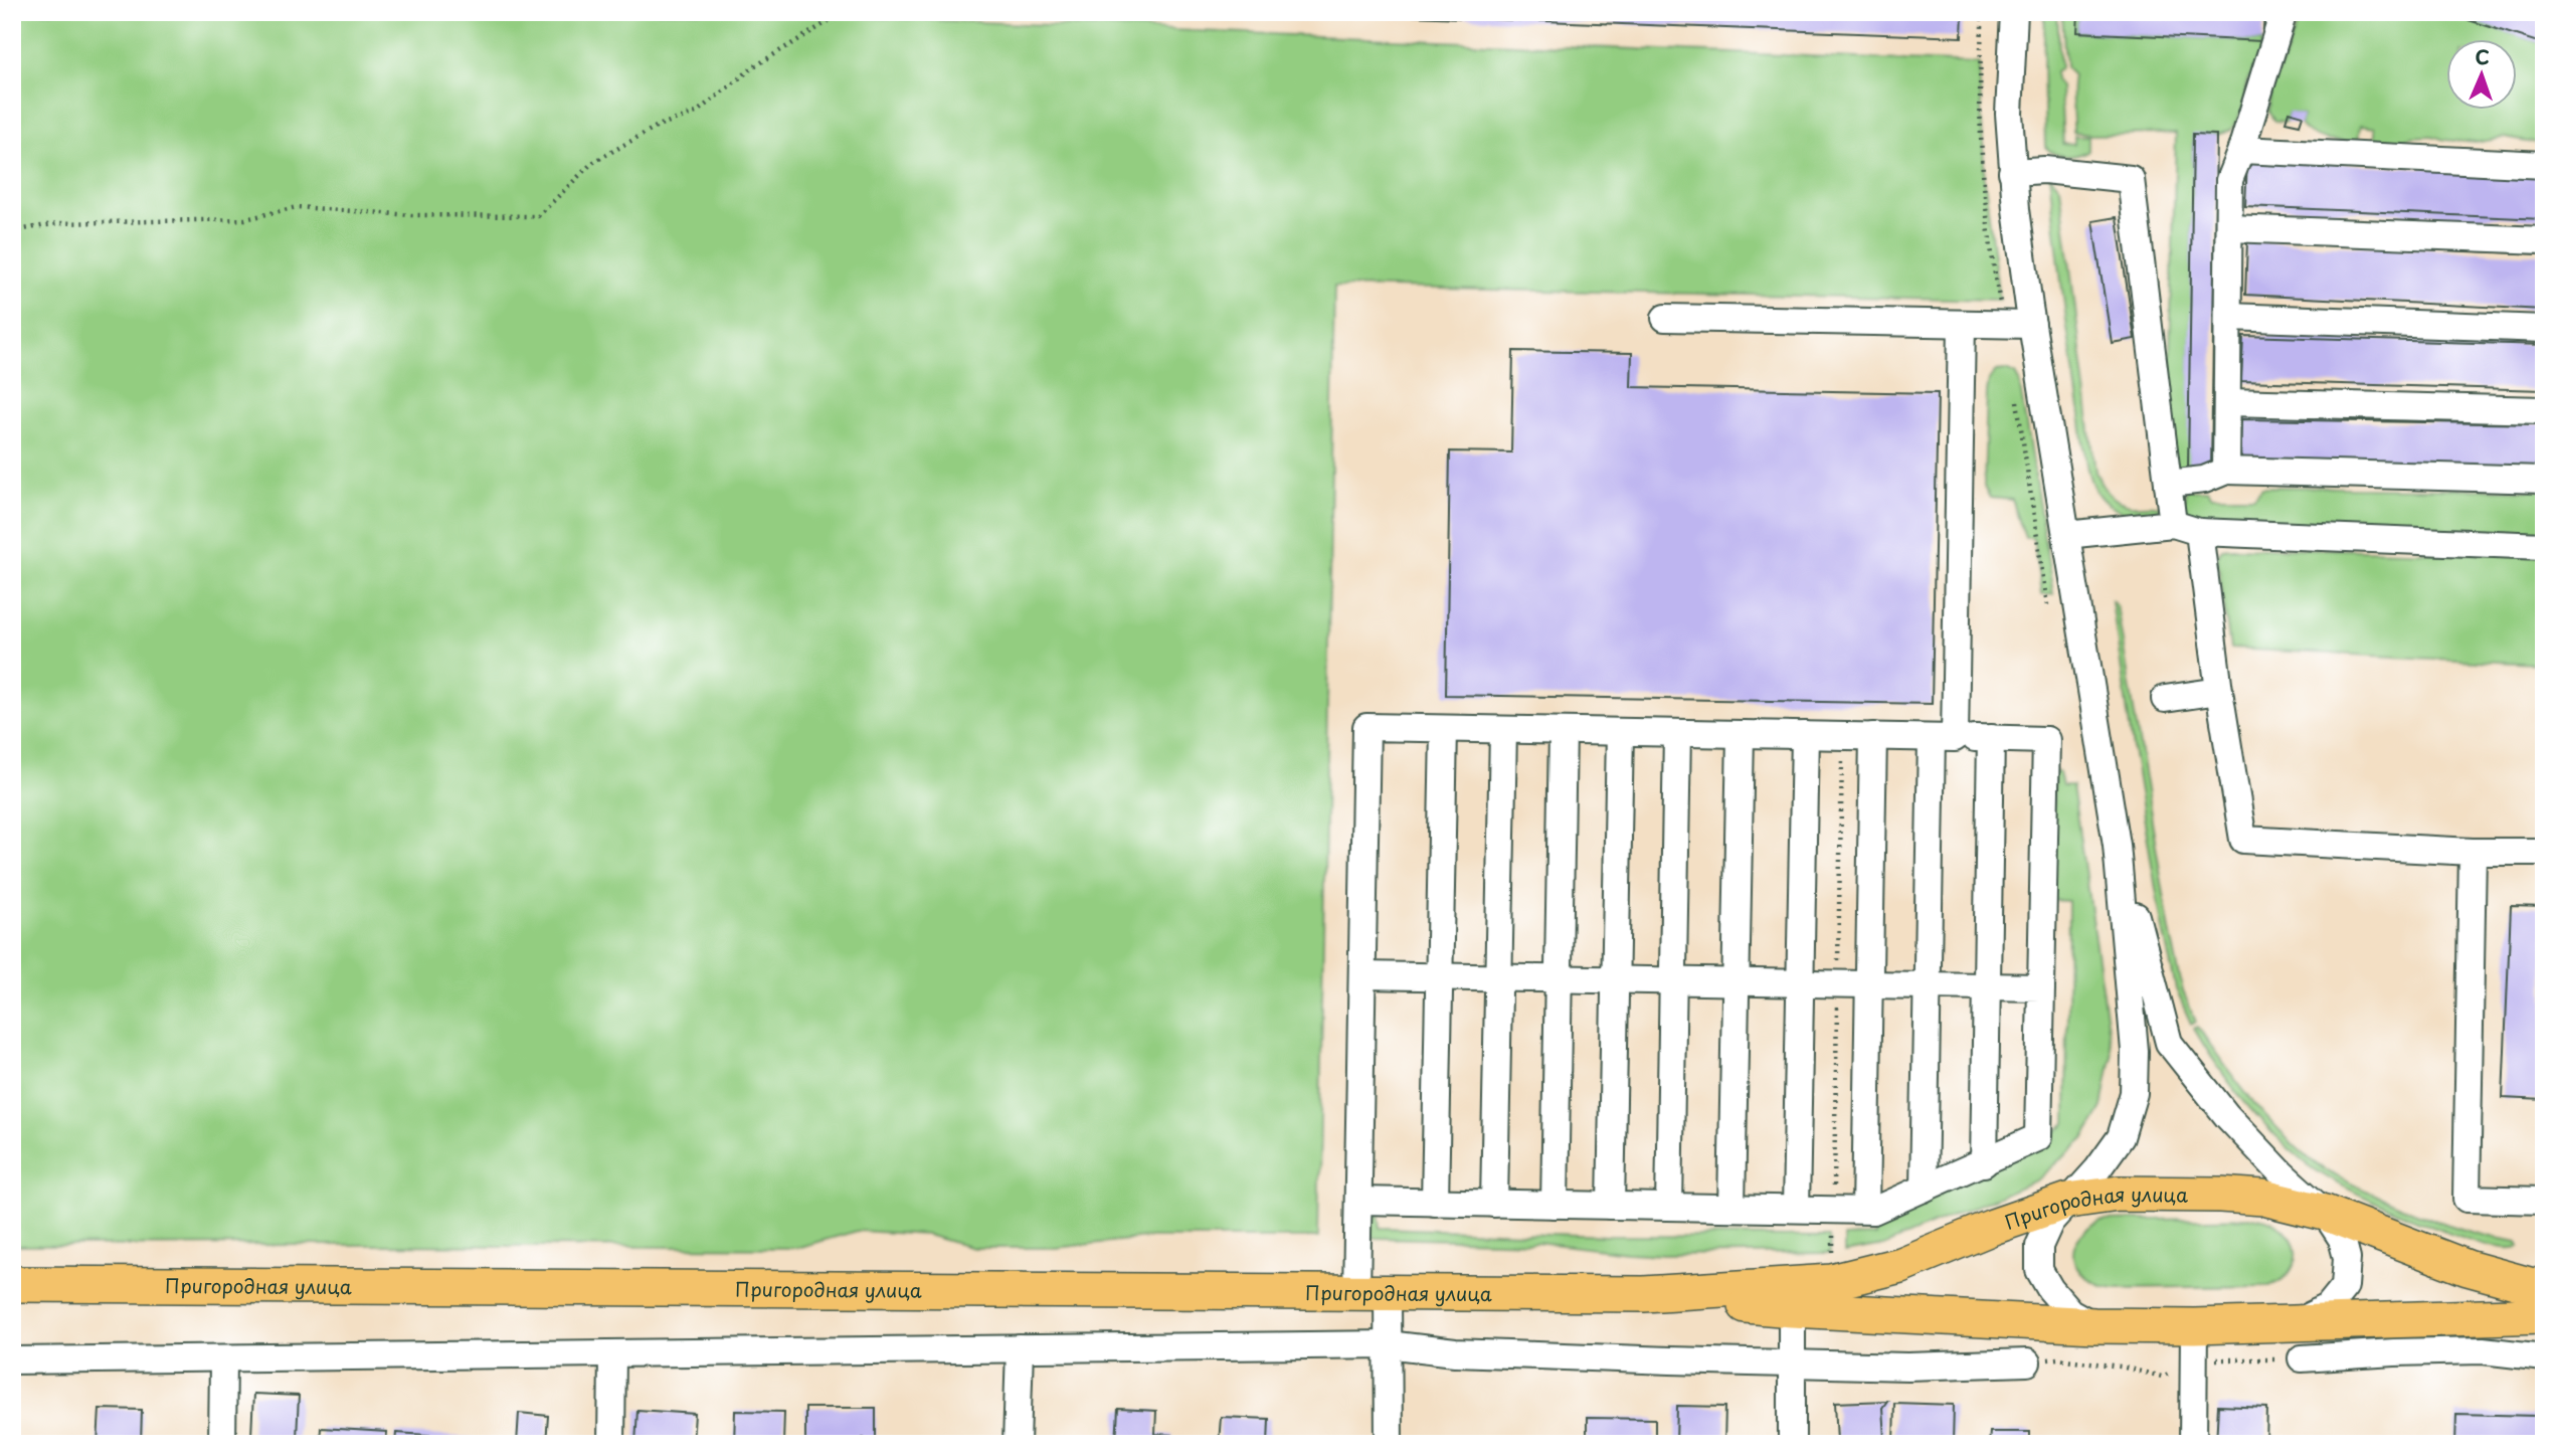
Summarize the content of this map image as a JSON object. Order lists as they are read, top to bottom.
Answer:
{
  "streets": {
    "main road": ["Пригородная улица"]
  },
  "north": "top"
}
